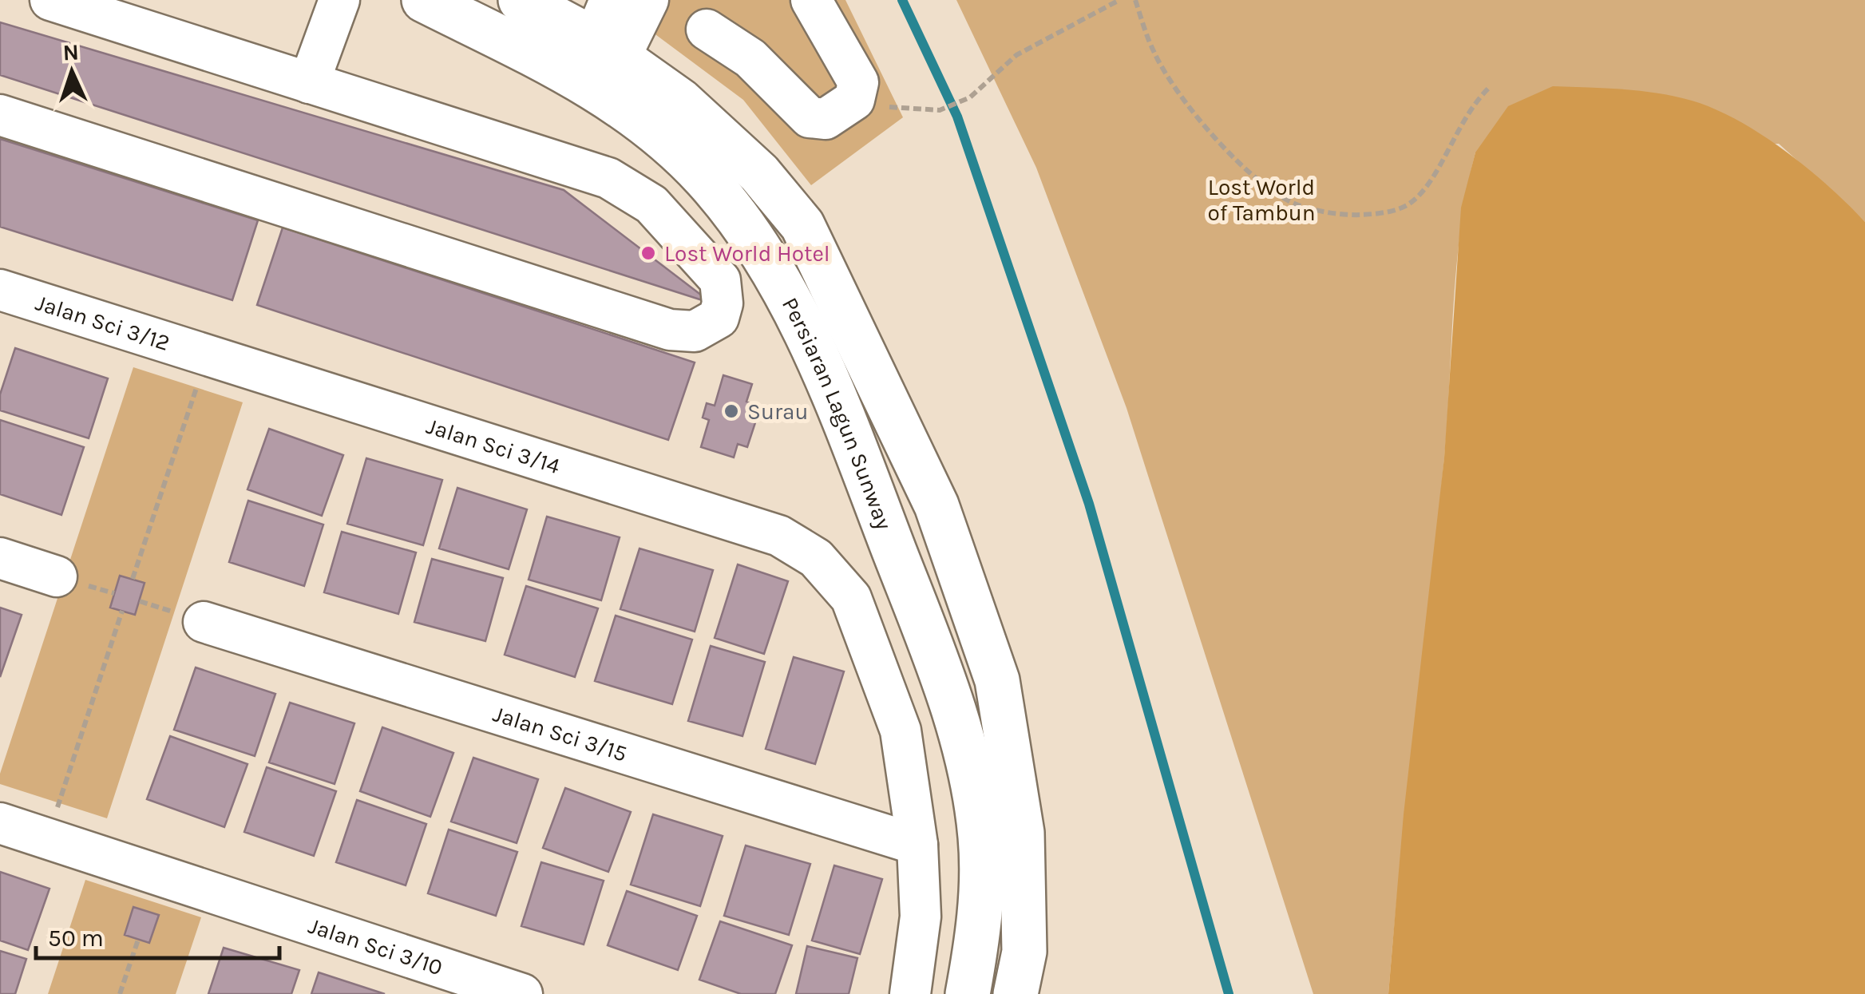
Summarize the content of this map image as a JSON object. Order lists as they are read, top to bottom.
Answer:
{
  "streets": {
    "main road": ["Persiaran Lagun Sunway"],
    "street": [
      "Jalan Sci 3/12",
      "Jalan Sci 3/14",
      "Jalan Sci 3/15",
      "Jalan Sci 3/10"
    ]
  },
  "crossings": [
    ["Jalan Sci 3/12", "Jalan Sci 3/14"],
    ["Jalan Sci 3/14", "Jalan Sci 3/15"]
  ],
  "parks": ["Lost World of Tambun"],
  "places": ["Lost World Hotel", "Surau"],
  "scale_bar": "50 m",
  "north": "top"
}
